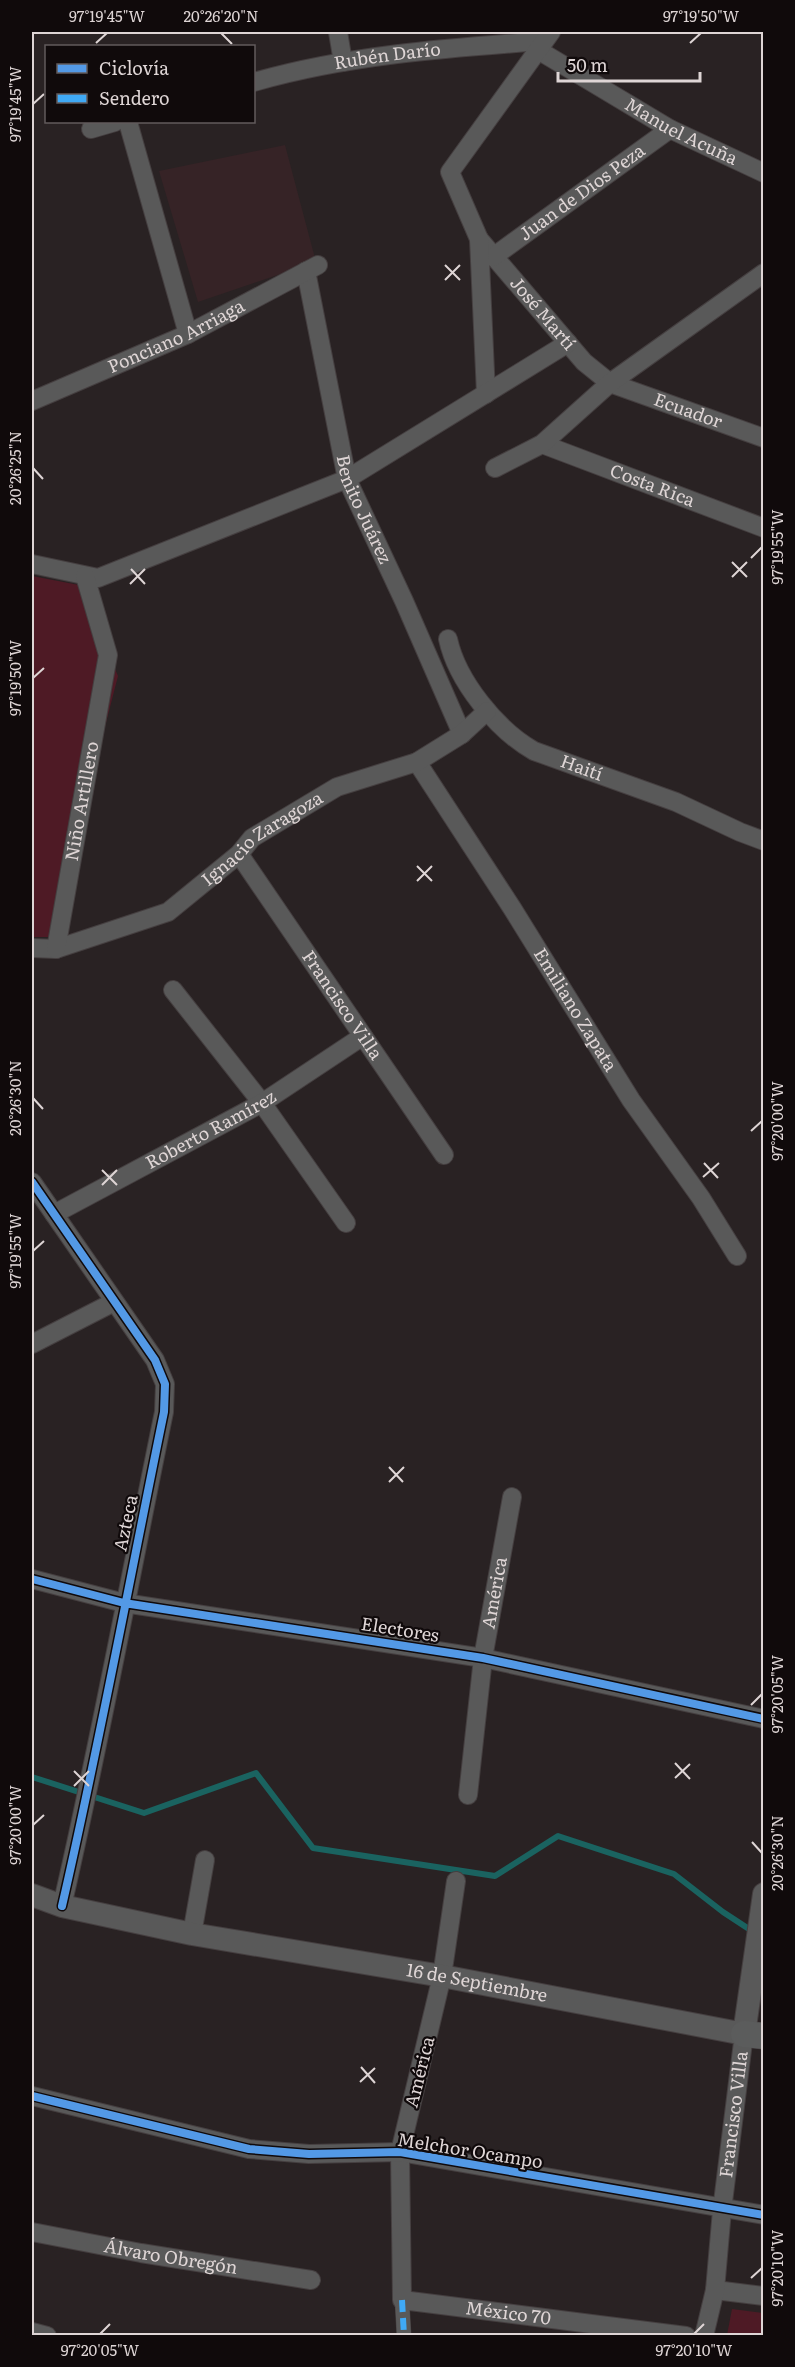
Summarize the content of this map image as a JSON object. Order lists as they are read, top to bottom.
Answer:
{
  "streets": {
    "street": [
      "Rubén Darío",
      "Manuel Acuña",
      "Juan de Dios Peza",
      "José Martí",
      "Ponciano Arriaga",
      "Ecuador",
      "Costa Rica",
      "Benito Juárez",
      "Haití",
      "Niño Artillero",
      "Ignacio Zaragoza",
      "Francisco Villa",
      "Emiliano Zapata",
      "Roberto Ramírez",
      "Azteca",
      "América",
      "Electores",
      "16 de Septiembre",
      "Melchor Ocampo",
      "Álvaro Obregón",
      "México 70"
    ]
  },
  "crossings": [
    ["Rubén Darío", "Manuel Acuña"],
    ["Manuel Acuña", "Juan de Dios Peza"],
    ["Juan de Dios Peza", "José Martí"],
    ["José Martí", "Ecuador"],
    ["Ponciano Arriaga", "Benito Juárez"],
    ["Benito Juárez", "Ignacio Zaragoza"],
    ["Haití", "Ignacio Zaragoza"],
    ["Niño Artillero", "Ignacio Zaragoza"],
    ["Ignacio Zaragoza", "Francisco Villa"],
    ["Ignacio Zaragoza", "Emiliano Zapata"],
    ["Francisco Villa", "Roberto Ramírez"],
    ["Francisco Villa", "16 de Septiembre"],
    ["Francisco Villa", "Melchor Ocampo"],
    ["Roberto Ramírez", "Azteca"],
    ["Azteca", "Electores"],
    ["Azteca", "16 de Septiembre"],
    ["América", "Electores"],
    ["América", "16 de Septiembre"],
    ["América", "Melchor Ocampo"],
    ["América", "México 70"]
  ],
  "legend": ["Ciclovía", "Sendero"],
  "scale_bar": "50 m",
  "coordinates": [
    "97°19'45\"W",
    "20°26'20\"N",
    "97°19'50\"W",
    "20°26'25\"N",
    "97°19'55\"W",
    "20°26'30\"N",
    "97°20'00\"W",
    "97°20'05\"W",
    "97°20'10\"W"
  ]
}
